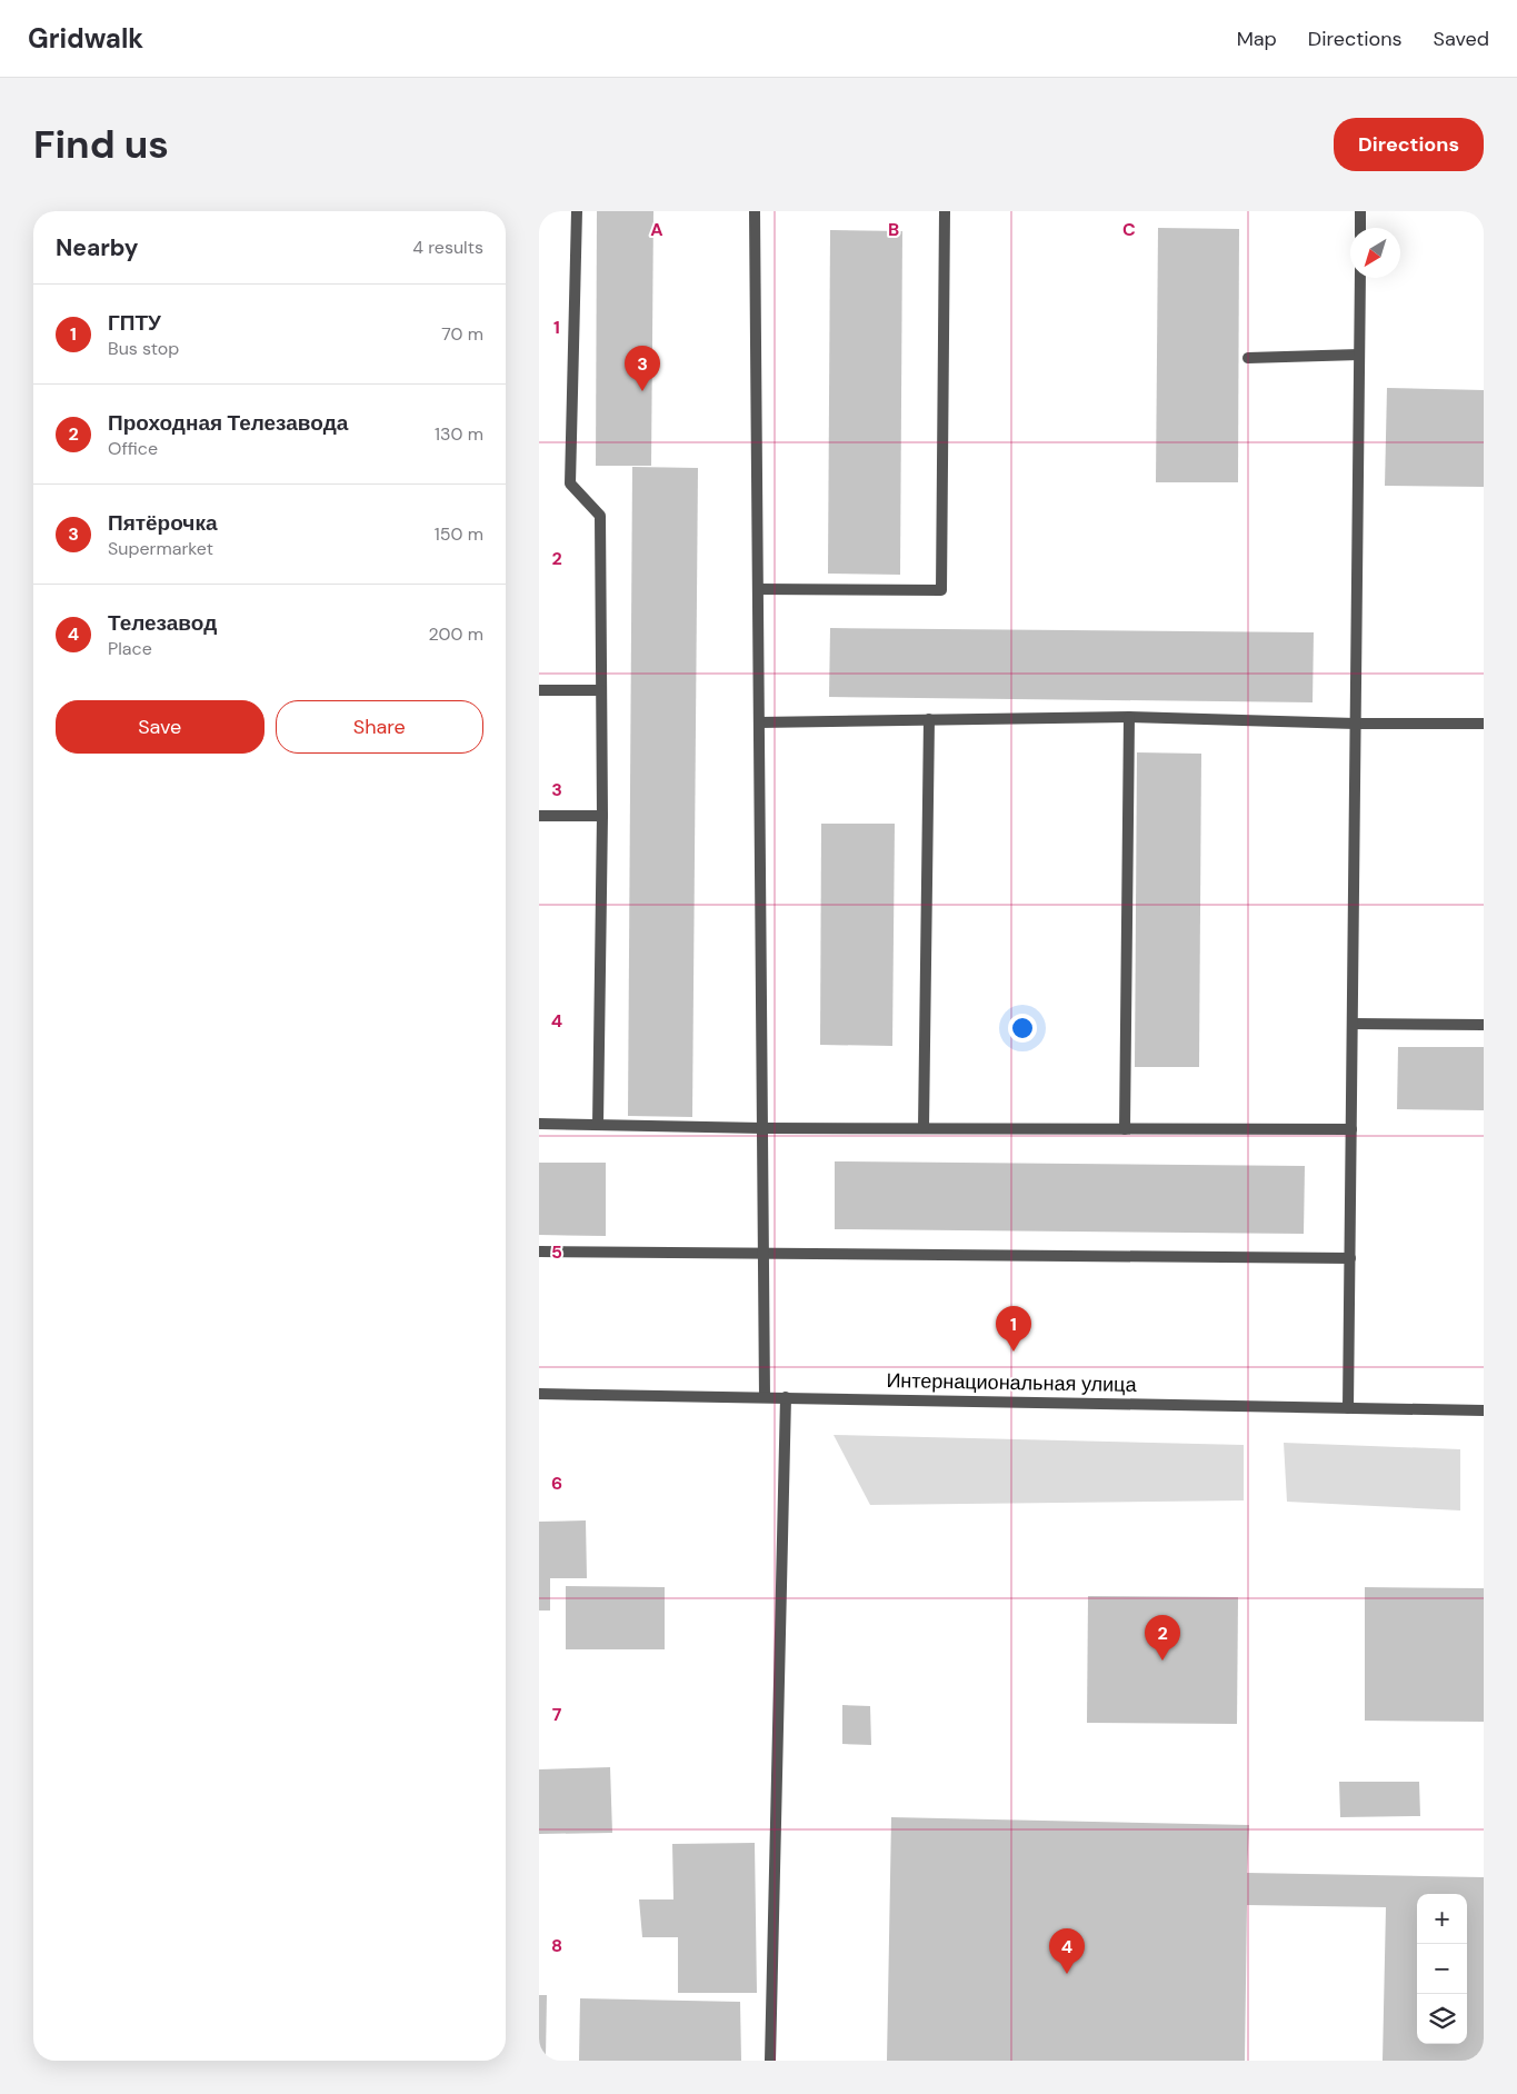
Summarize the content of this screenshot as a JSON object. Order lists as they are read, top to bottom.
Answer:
{
  "streets": {
    "street": ["Интернациональная улица"]
  },
  "north": "bottom left",
  "page": {
    "header": "Gridwalk",
    "nav": ["Map", "Directions", "Saved"],
    "buttons": [
      "Directions",
      ["Save", "Share"]
    ],
    "title": "Find us",
    "heading": ["Nearby", "4 results"],
    "list": [
      {
        "mark": "1",
        "name": "ГПТУ",
        "note": "Bus stop",
        "value": "70 m"
      },
      {
        "mark": "2",
        "name": "Проходная Телезавода",
        "note": "Office",
        "value": "130 m"
      },
      {
        "mark": "3",
        "name": "Пятёрочка",
        "note": "Supermarket",
        "value": "150 m"
      },
      {
        "mark": "4",
        "name": "Телезавод",
        "note": "Place",
        "value": "200 m"
      }
    ],
    "pins": [
      "3",
      "1",
      "2",
      "4"
    ],
    "map_buttons": ["+", "−"]
  },
  "grid": {
    "columns": ["A", "B", "C"],
    "rows": [
      "1",
      "2",
      "3",
      "4",
      "5",
      "6",
      "7",
      "8"
    ]
  }
}
